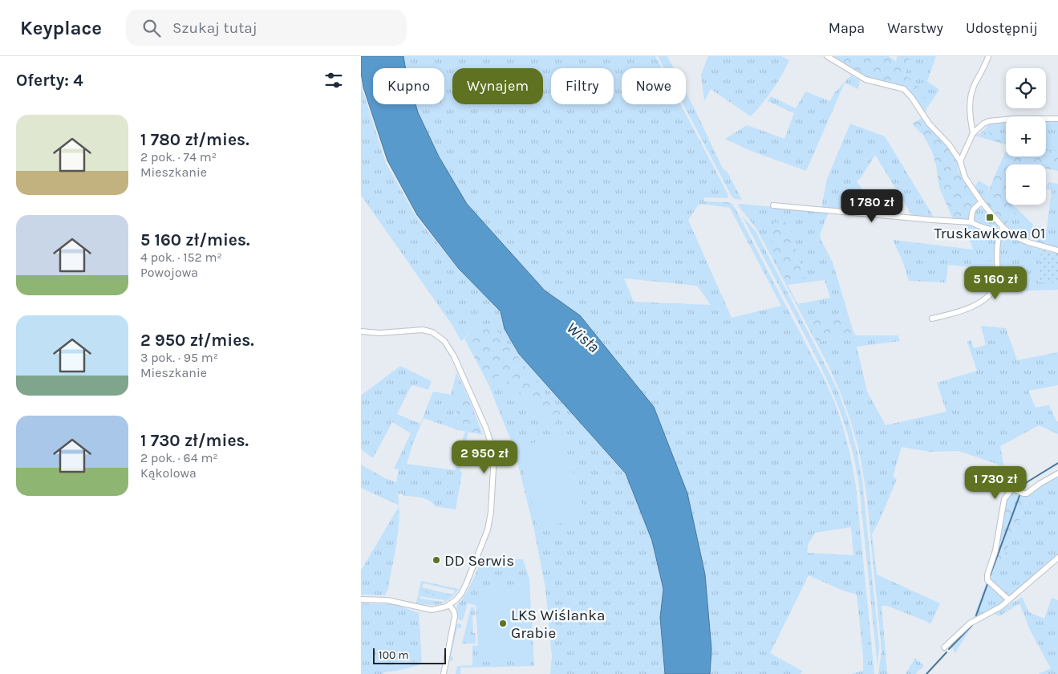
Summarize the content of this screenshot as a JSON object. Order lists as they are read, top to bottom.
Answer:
{
  "water": ["Wisła"],
  "places": {
    "transit": ["Truskawkowa 01"],
    "other": ["DD Serwis", "LKS Wiślanka Grabie"]
  },
  "scale_bar": "100 m",
  "page": {
    "header": "Keyplace",
    "search": "Szukaj tutaj",
    "nav": ["Mapa", "Warstwy", "Udostępnij"],
    "heading": "Oferty: 4",
    "map_buttons": ["+", "−"],
    "chip": [
      "Kupno",
      "Wynajem",
      "Filtry",
      "Nowe"
    ],
    "list": [
      {
        "name": "1 780 zł/mies.",
        "note": "2 pok. · 74 m² · Mieszkanie"
      },
      {
        "name": "5 160 zł/mies.",
        "note": "4 pok. · 152 m² · Powojowa"
      },
      {
        "name": "2 950 zł/mies.",
        "note": "3 pok. · 95 m² · Mieszkanie"
      },
      {
        "name": "1 730 zł/mies.",
        "note": "2 pok. · 64 m² · Kąkolowa"
      }
    ],
    "price": [
      "1 780 zł",
      "5 160 zł",
      "2 950 zł",
      "1 730 zł"
    ],
    "scale": "100 m"
  }
}
